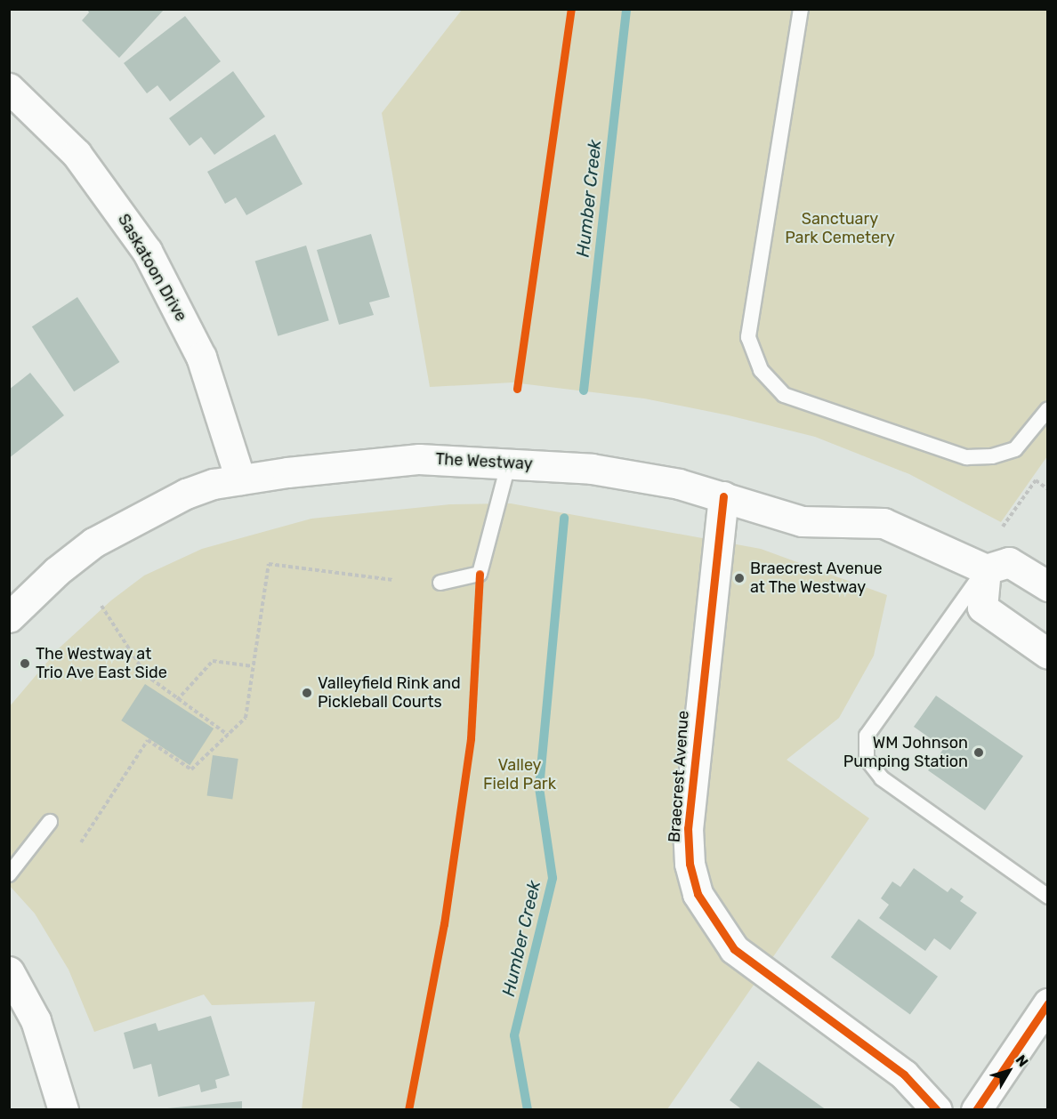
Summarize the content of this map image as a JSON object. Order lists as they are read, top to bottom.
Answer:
{
  "streets": {
    "main road": ["Saskatoon Drive", "The Westway", "Braecrest Avenue"]
  },
  "crossings": [
    ["Saskatoon Drive", "The Westway"],
    ["The Westway", "Braecrest Avenue"]
  ],
  "water": ["Humber Creek"],
  "parks": ["Sanctuary Park Cemetery", "Valley Field Park"],
  "places": [
    "Braecrest Avenue at The Westway",
    "The Westway at Trio Ave East Side",
    "Valleyfield Rink and Pickleball Courts",
    "WM Johnson Pumping Station"
  ],
  "north": "top right"
}
